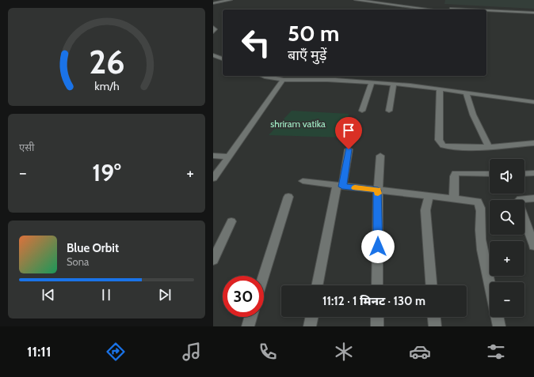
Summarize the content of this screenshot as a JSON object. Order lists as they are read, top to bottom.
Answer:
{
  "parks": ["shriram vatika"],
  "page": {
    "turn": ["50 m", "बाएँ मुड़ें"],
    "tile": "एसी",
    "map_buttons": ["+", "−"],
    "heat": ["−", "19°", "+"],
    "song": ["Blue Orbit", "Sona"],
    "limit": "30",
    "trip": "11:12 · 1 मिनट · 130 m",
    "tabs": "11:11",
    "gauge": ["26", "km/h"]
  }
}
